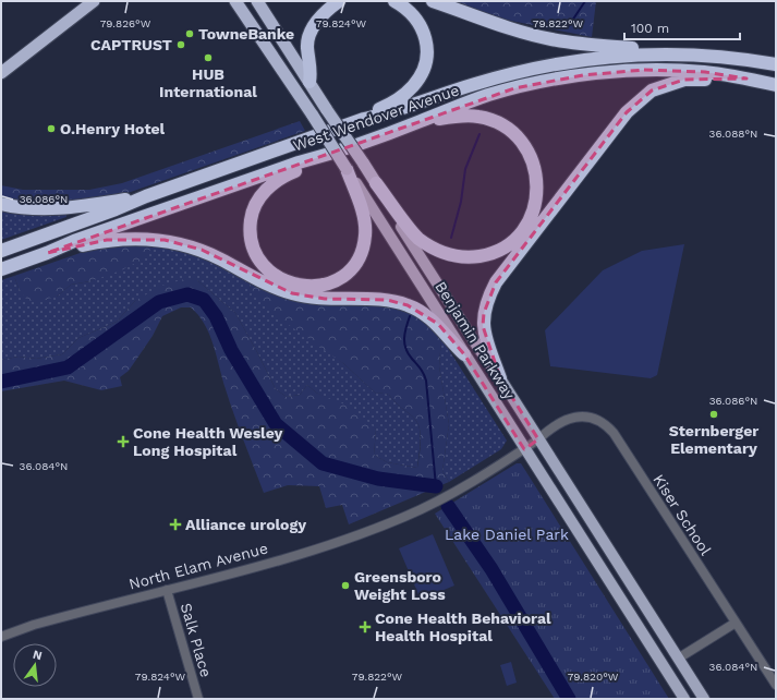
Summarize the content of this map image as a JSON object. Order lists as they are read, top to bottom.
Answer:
{
  "streets": {
    "highway": ["West Wendover Avenue", "Benjamin Parkway"],
    "street": ["Kiser School", "North Elam Avenue", "Salk Place"]
  },
  "crossings": [
    ["Benjamin Parkway", "Kiser School"],
    ["Benjamin Parkway", "North Elam Avenue"],
    ["Kiser School", "North Elam Avenue"],
    ["North Elam Avenue", "Salk Place"]
  ],
  "parks": ["Lake Daniel Park"],
  "places": {
    "other": [
      "TowneBanke",
      "CAPTRUST",
      "HUB International",
      "O.Henry Hotel",
      "Sternberger Elementary",
      "Greensboro Weight Loss"
    ],
    "health": ["Cone Health Wesley Long Hospital", "Alliance urology", "Cone Health Behavioral Health Hospital"]
  },
  "scale_bar": "100 m",
  "north": "top",
  "coordinates": [
    "79.826°W",
    "79.824°W",
    "79.822°W",
    "36.088°N",
    "36.086°N",
    "36.084°N",
    "79.820°W"
  ]
}
